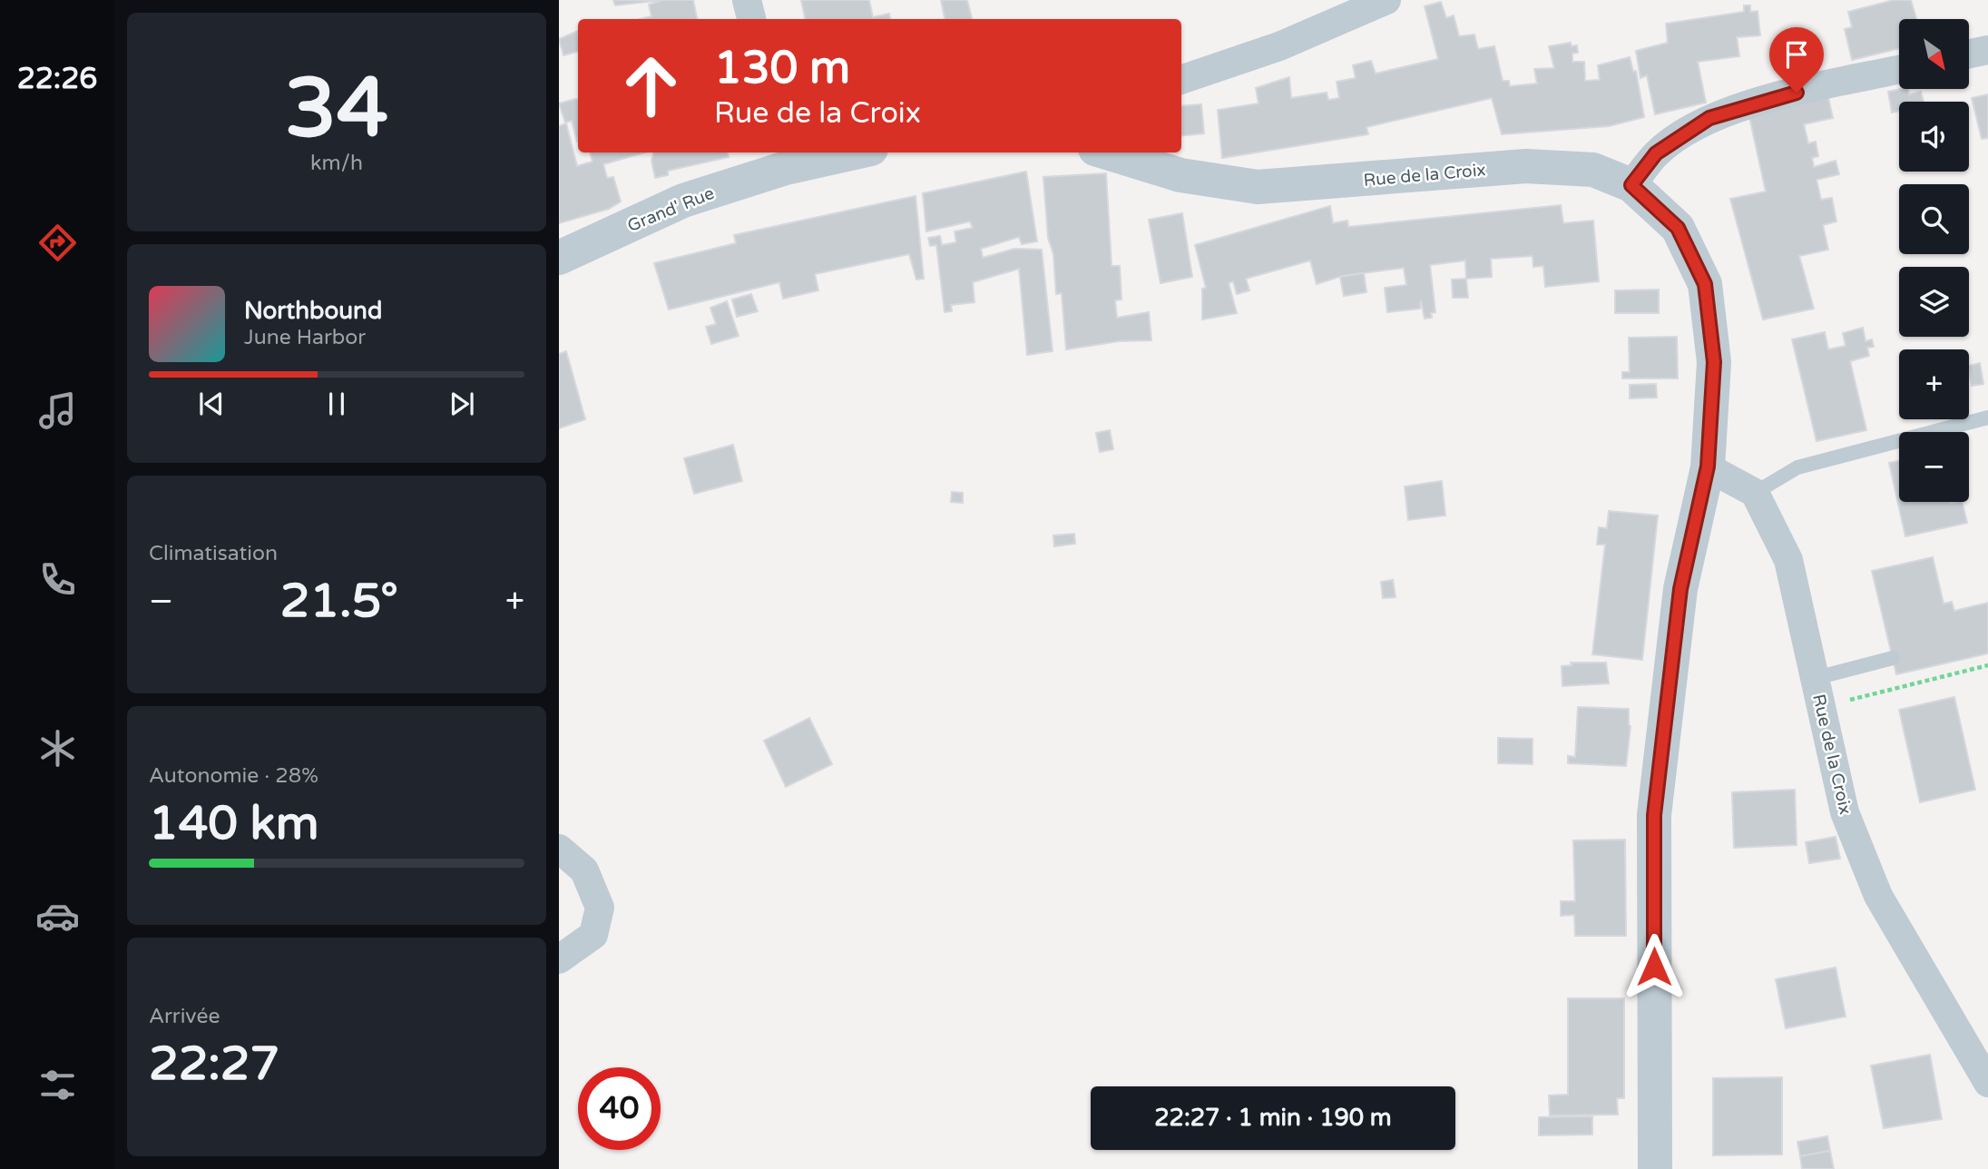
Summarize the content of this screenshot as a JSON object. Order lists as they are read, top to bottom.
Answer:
{
  "streets": {
    "street": ["Rue de la Croix", "Grand' Rue"]
  },
  "north": "bottom right",
  "page": {
    "tabs": "22:26",
    "tile": [
      ["34", "km/h"],
      "Climatisation",
      ["Autonomie · 28%", "140 km"],
      ["Arrivée", "22:27"]
    ],
    "map_buttons": ["+", "−"],
    "turn": ["130 m", "Rue de la Croix"],
    "song": ["Northbound", "June Harbor"],
    "heat": ["−", "21.5°", "+"],
    "limit": "40",
    "trip": "22:27 · 1 min · 190 m"
  }
}
